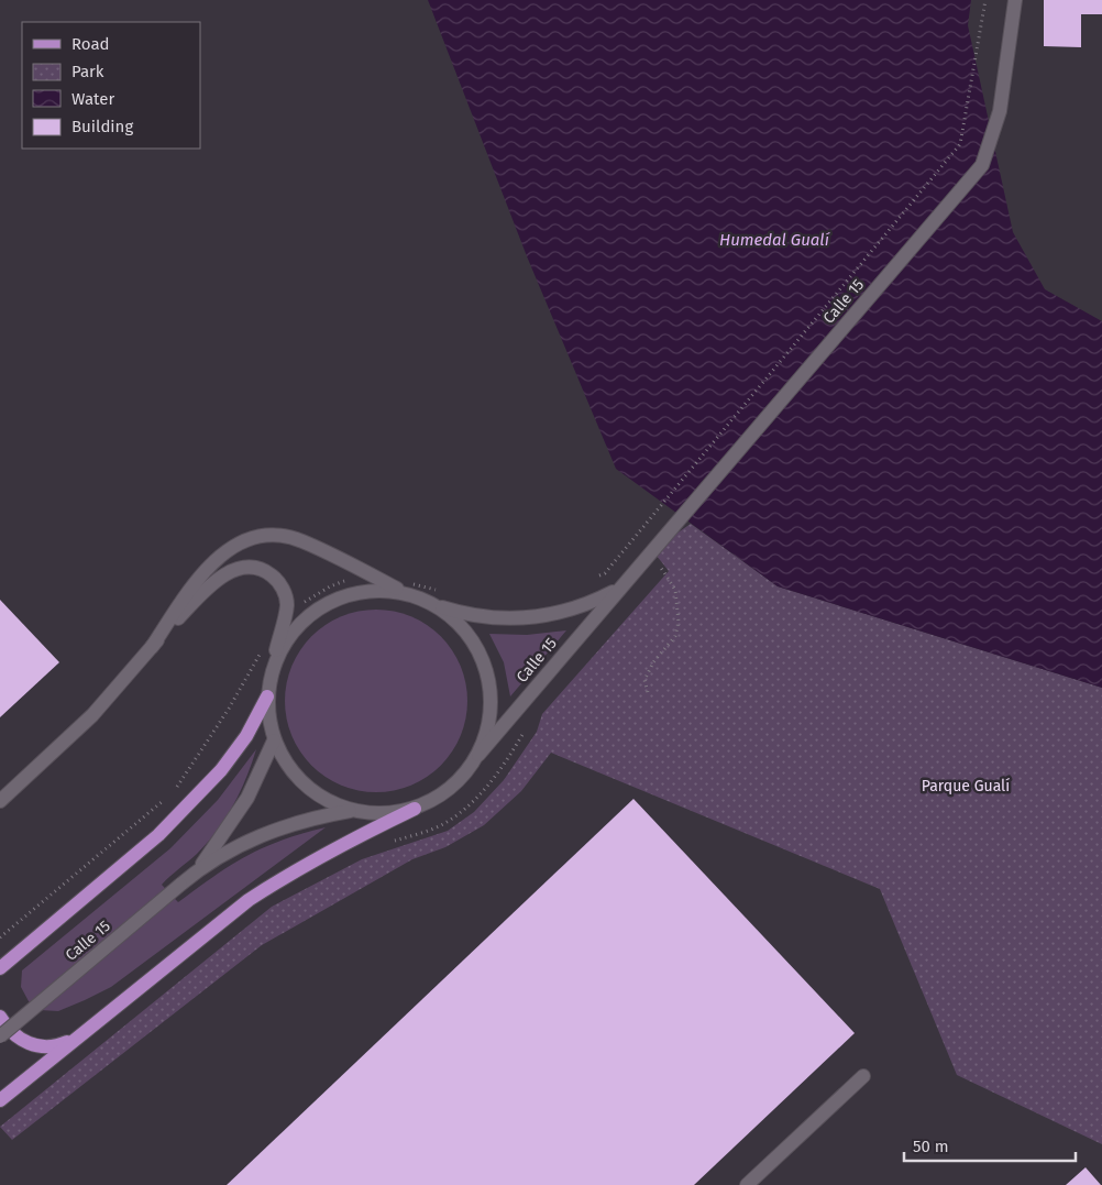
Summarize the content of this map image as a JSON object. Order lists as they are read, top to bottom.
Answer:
{
  "streets": {
    "street": ["Calle 15"]
  },
  "water": ["Humedal Gualí"],
  "parks": ["Parque Gualí"],
  "legend": [
    "Road",
    "Park",
    "Water",
    "Building"
  ],
  "scale_bar": "50 m"
}
